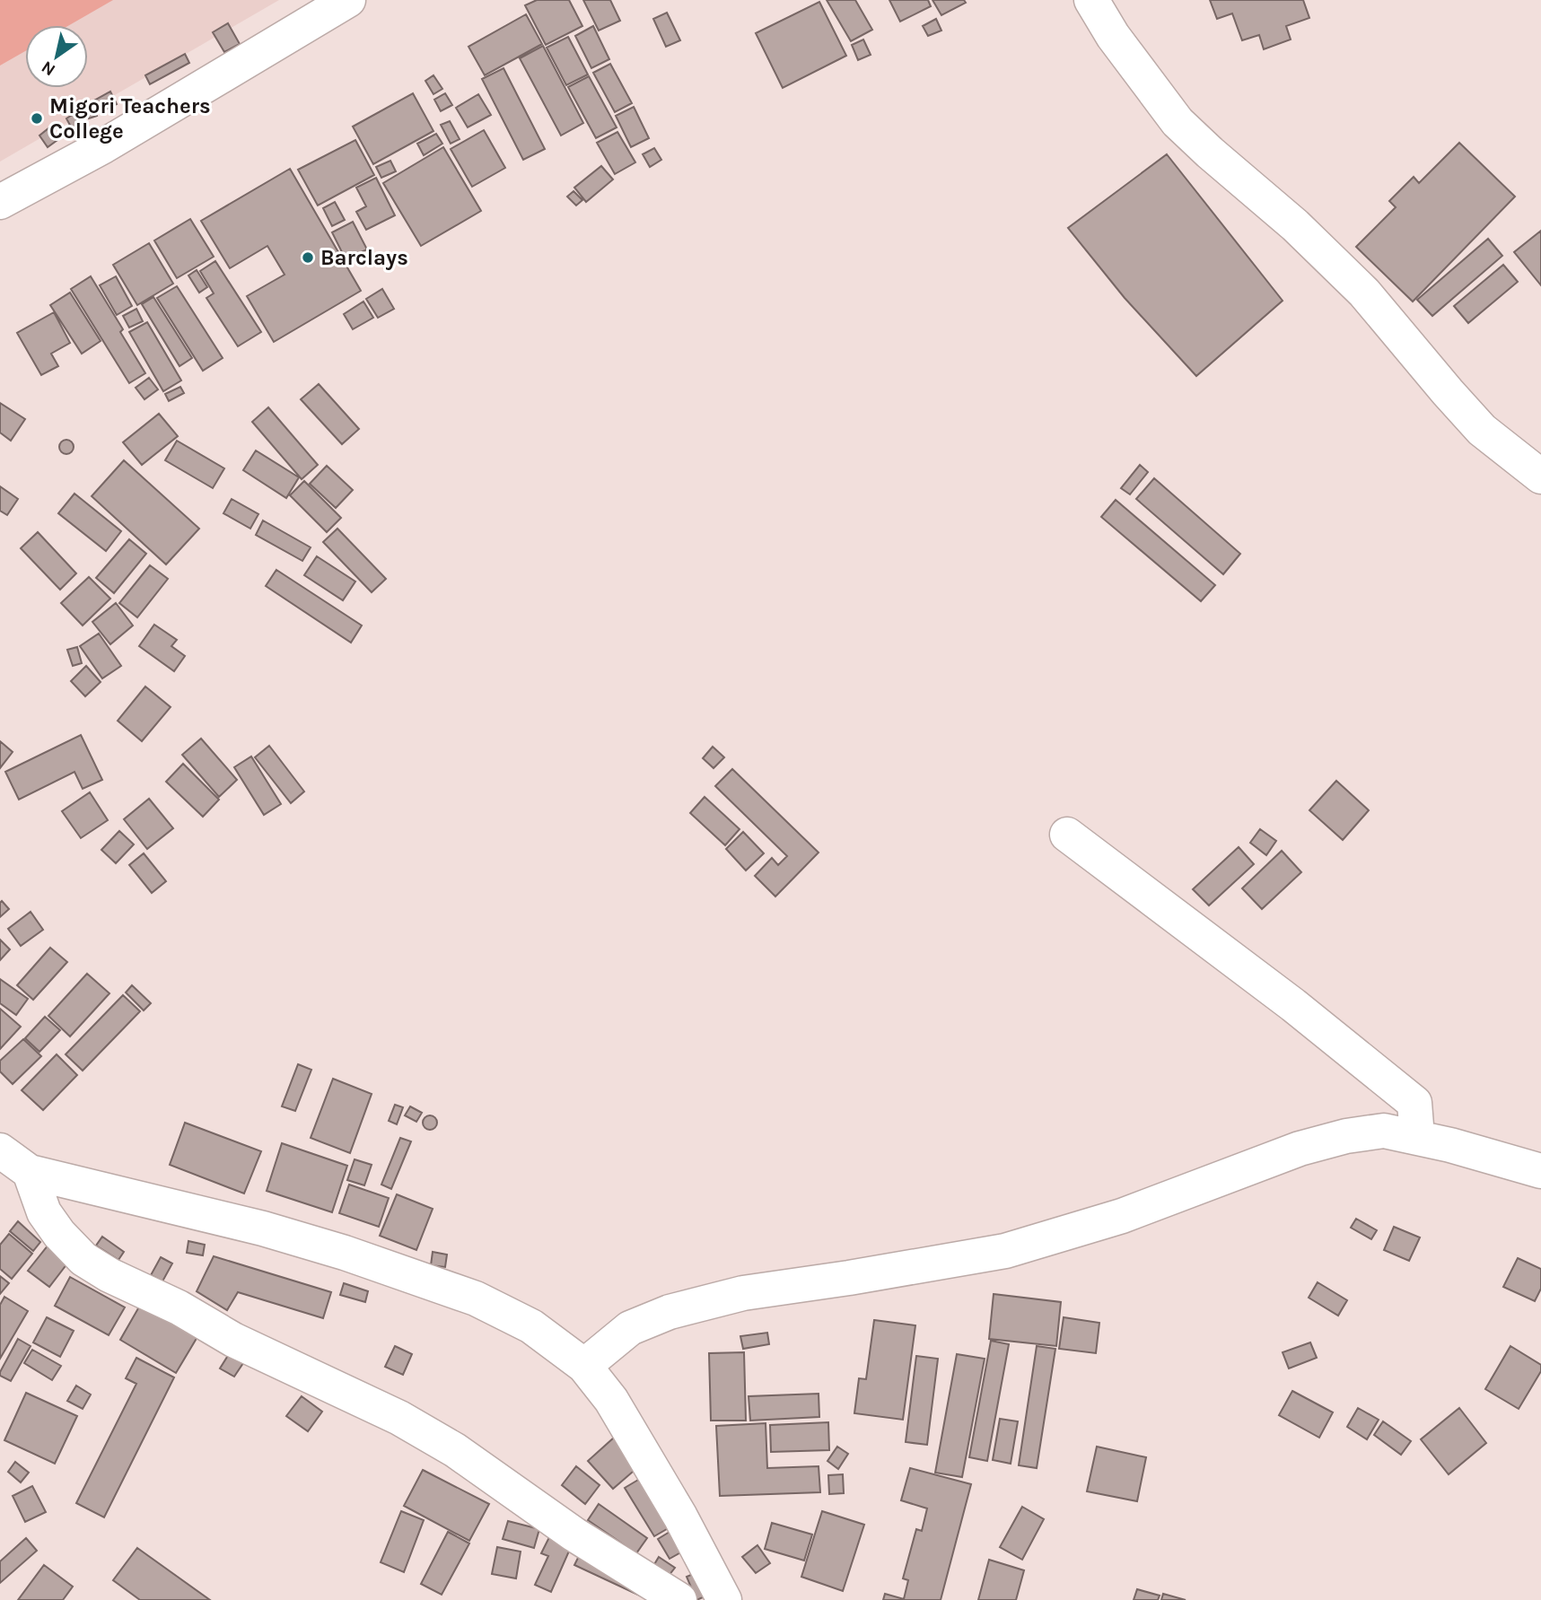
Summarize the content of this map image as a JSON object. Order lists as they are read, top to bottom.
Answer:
{
  "places": ["Migori Teachers College", "Barclays"],
  "north": "bottom left"
}
